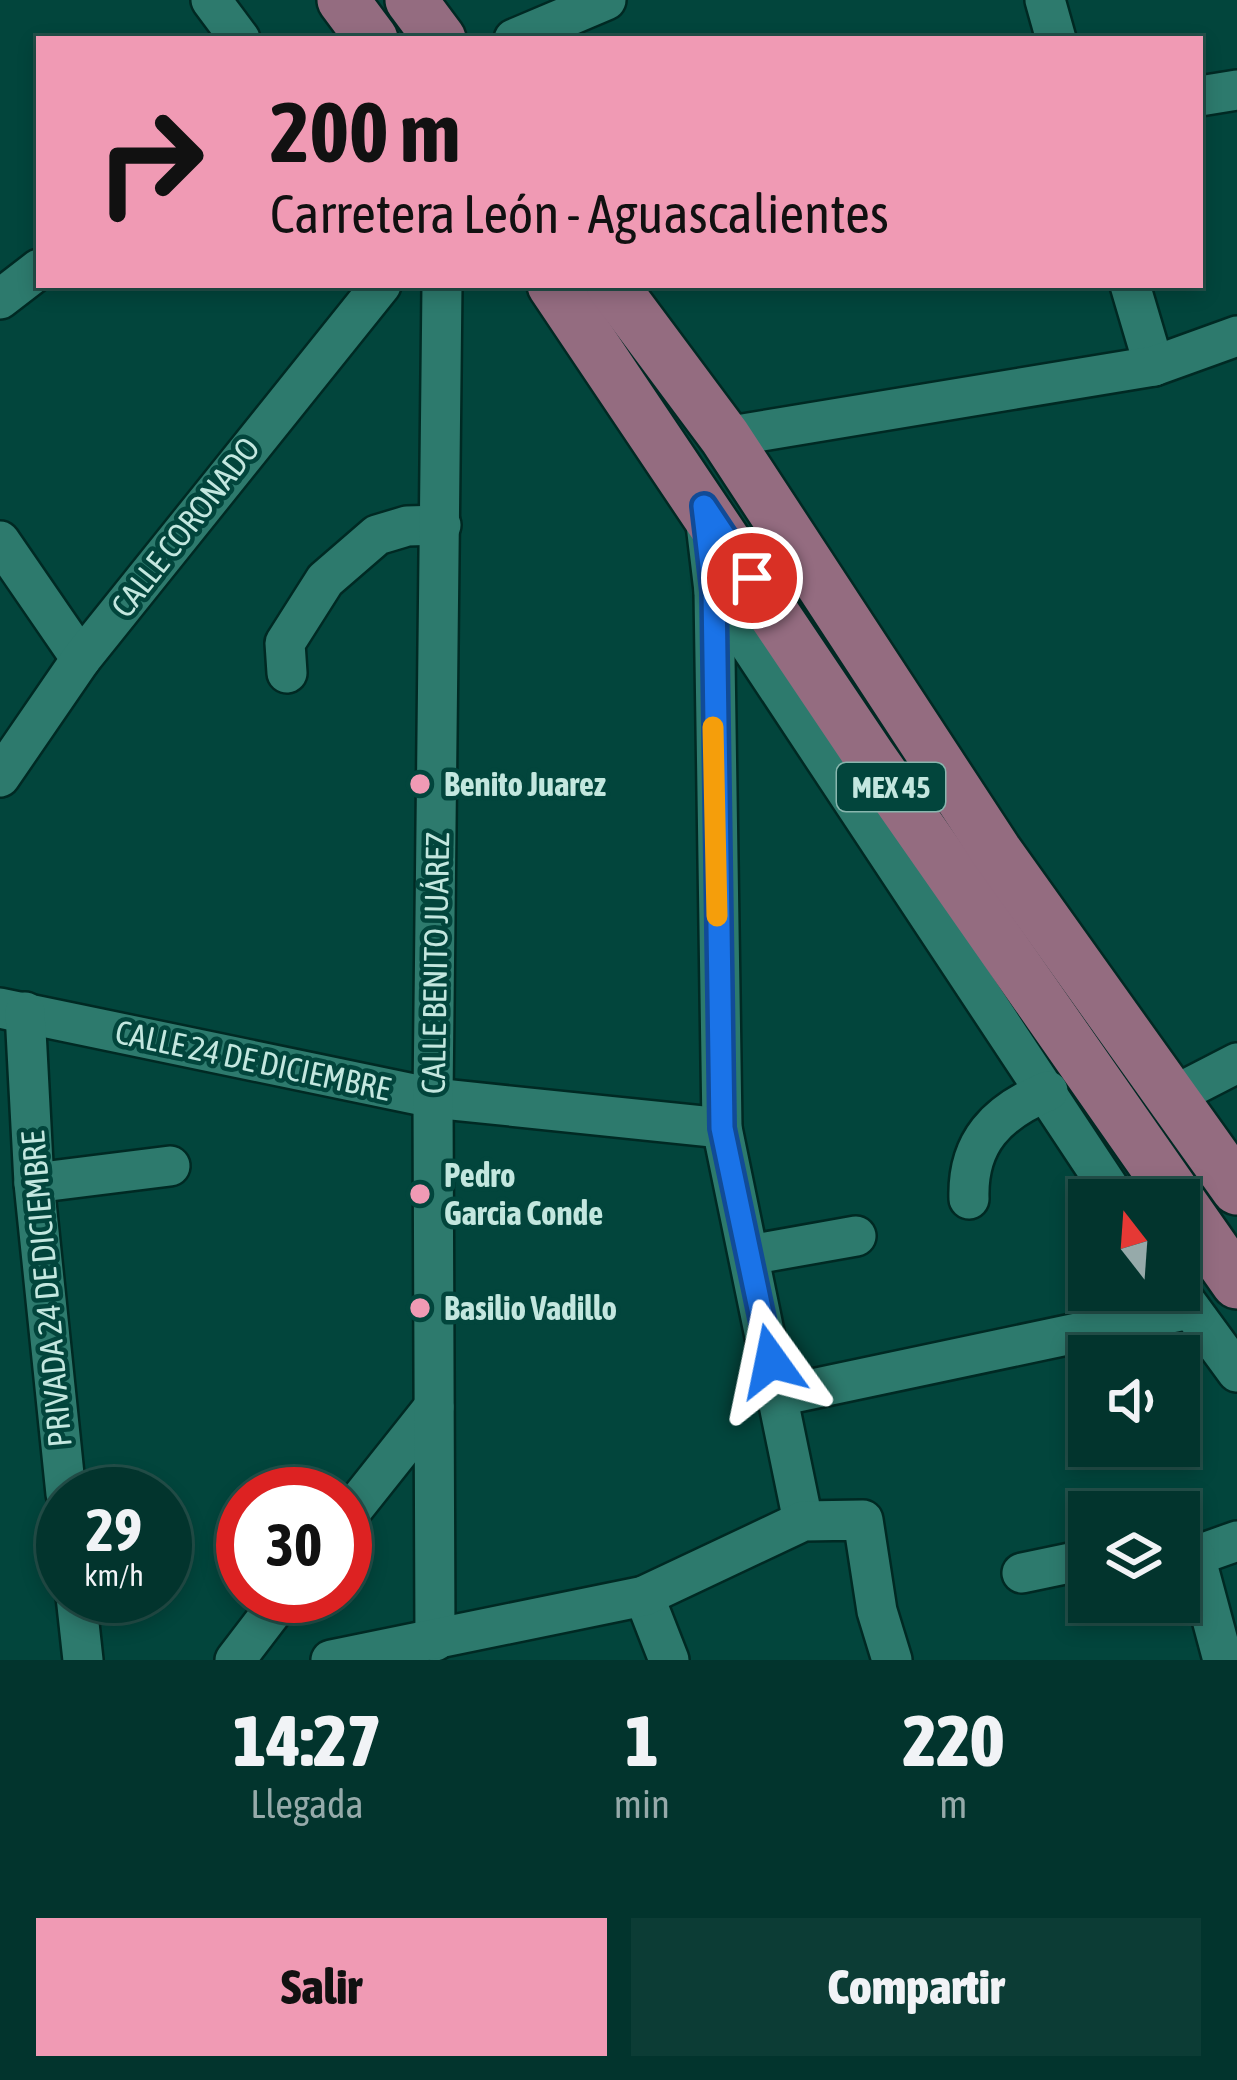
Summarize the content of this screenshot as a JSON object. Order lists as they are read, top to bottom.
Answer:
{
  "streets": {
    "main road": ["MEX 45"],
    "street": [
      "CALLE CORONADO",
      "CALLE BENITO JUÁREZ",
      "CALLE 24 DE DICIEMBRE",
      "PRIVADA 24 DE DICIEMBRE"
    ]
  },
  "crossings": [
    ["CALLE BENITO JUÁREZ", "CALLE 24 DE DICIEMBRE"],
    ["CALLE 24 DE DICIEMBRE", "PRIVADA 24 DE DICIEMBRE"]
  ],
  "places": ["Benito Juarez", "Pedro Garcia Conde", "Basilio Vadillo"],
  "north": "top",
  "page": {
    "turn": ["200 m", "Carretera León - Aguascalientes"],
    "speed": "29 km/h",
    "limit": "30",
    "eta": [
      "14:27",
      "Llegada",
      "1",
      "min",
      "220",
      "m"
    ],
    "buttons": ["Salir", "Compartir"]
  }
}
